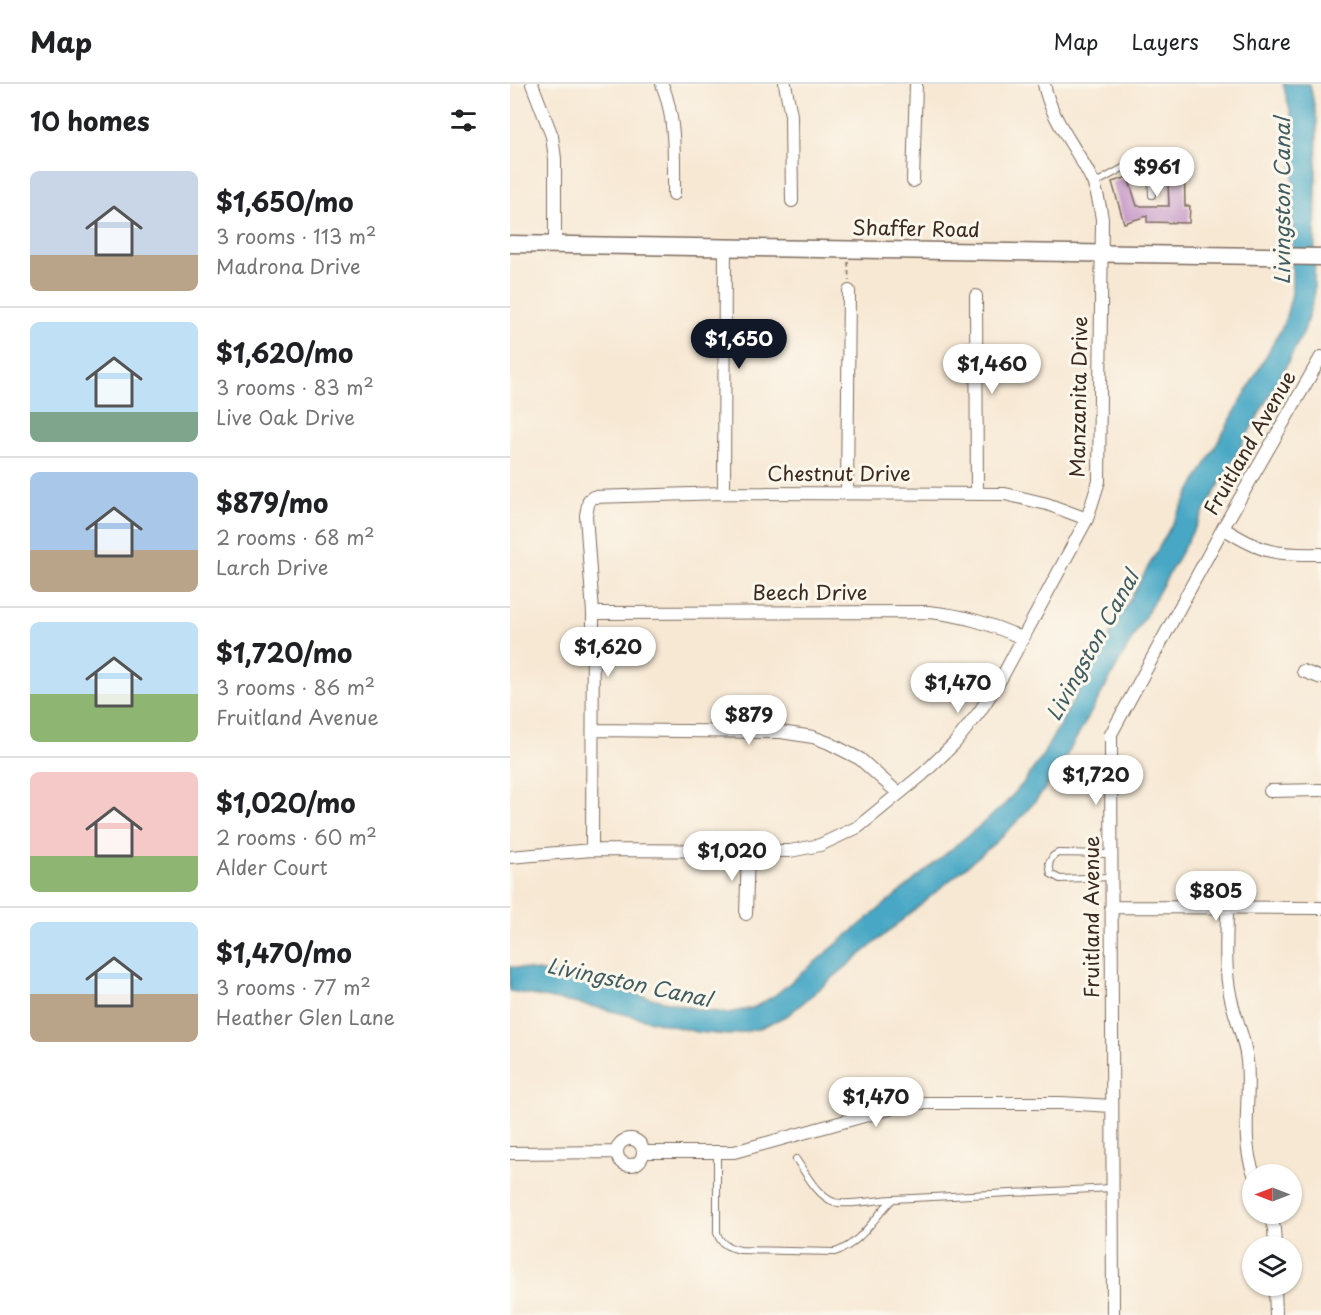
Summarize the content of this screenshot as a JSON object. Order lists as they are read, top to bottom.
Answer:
{
  "streets": {
    "main road": ["Shaffer Road"],
    "street": [
      "Manzanita Drive",
      "Fruitland Avenue",
      "Chestnut Drive",
      "Beech Drive"
    ]
  },
  "crossings": [
    ["Shaffer Road", "Manzanita Drive"],
    ["Manzanita Drive", "Chestnut Drive"],
    ["Manzanita Drive", "Beech Drive"],
    ["Chestnut Drive", "Beech Drive"]
  ],
  "water": ["Livingston Canal"],
  "north": "left",
  "page": {
    "header": "Map",
    "nav": ["Map", "Layers", "Share"],
    "heading": "10 homes",
    "price": [
      "$961",
      "$1,650",
      "$1,460",
      "$1,620",
      "$1,470",
      "$879",
      "$1,720",
      "$1,020",
      "$805",
      "$1,470"
    ],
    "list": [
      {
        "name": "$1,650/mo",
        "note": "3 rooms · 113 m² · Madrona Drive"
      },
      {
        "name": "$1,620/mo",
        "note": "3 rooms · 83 m² · Live Oak Drive"
      },
      {
        "name": "$879/mo",
        "note": "2 rooms · 68 m² · Larch Drive"
      },
      {
        "name": "$1,720/mo",
        "note": "3 rooms · 86 m² · Fruitland Avenue"
      },
      {
        "name": "$1,020/mo",
        "note": "2 rooms · 60 m² · Alder Court"
      },
      {
        "name": "$1,470/mo",
        "note": "3 rooms · 77 m² · Heather Glen Lane"
      }
    ]
  }
}
